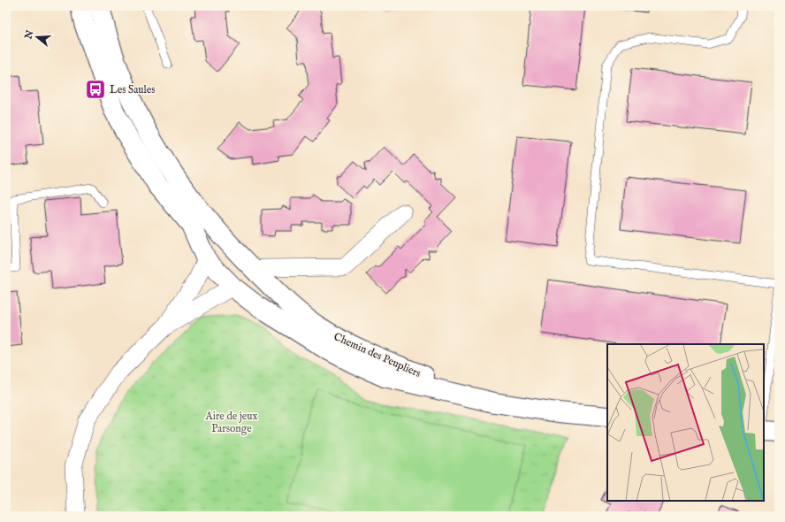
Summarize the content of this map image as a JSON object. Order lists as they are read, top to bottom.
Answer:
{
  "streets": {
    "street": ["Chemin des Peupliers"]
  },
  "parks": ["Aire de jeux Parsonge"],
  "places": {
    "bus stop": ["Les Saules"]
  },
  "north": "left"
}
